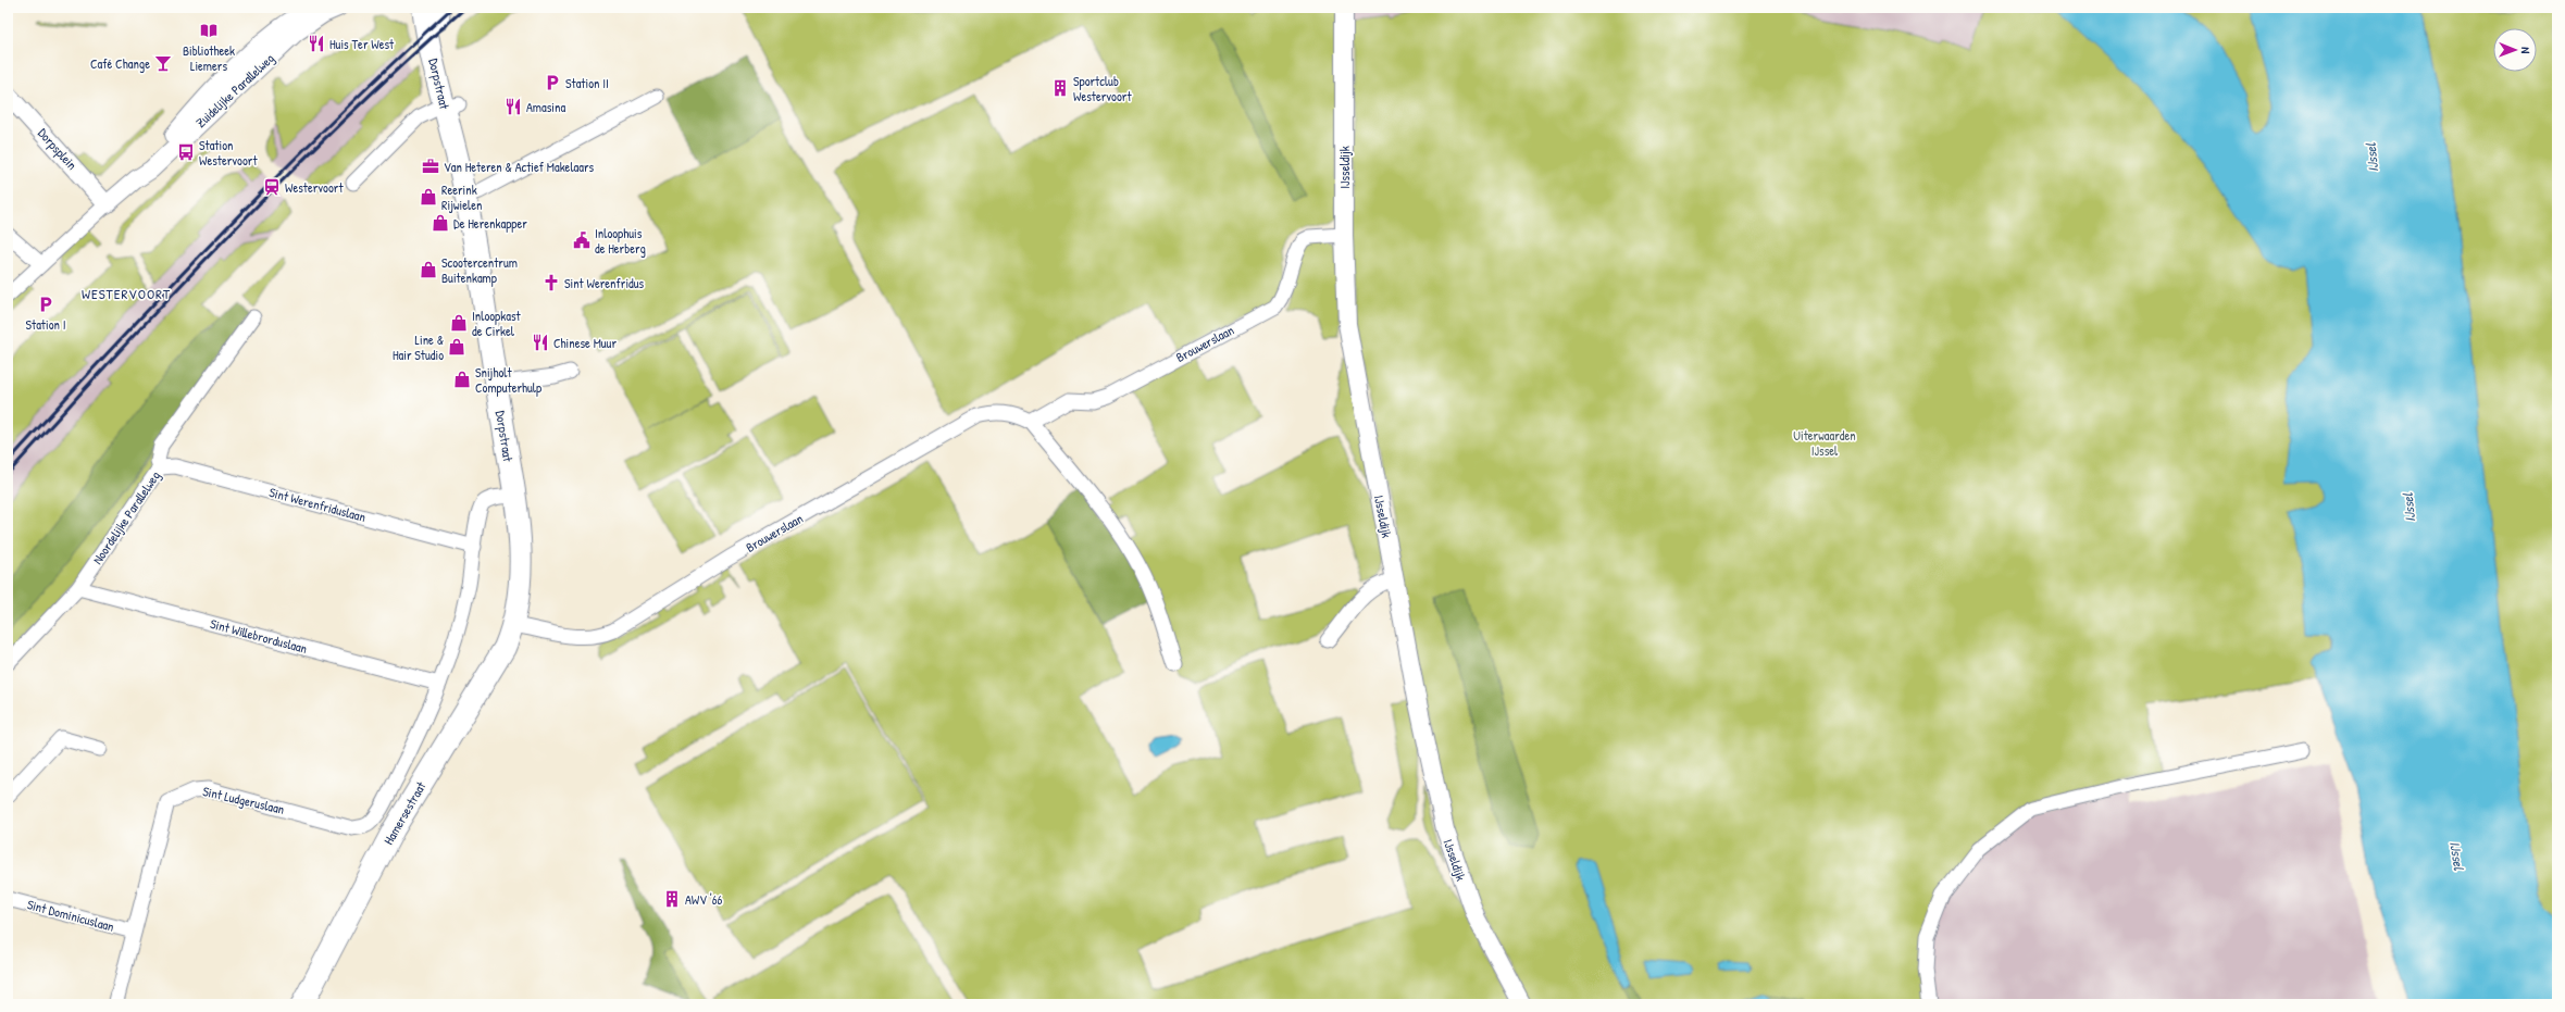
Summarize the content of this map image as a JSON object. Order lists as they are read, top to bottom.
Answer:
{
  "streets": {
    "main road": ["Dorpstraat", "Hamersestraat"],
    "street": [
      "Zuidelijke Parallelweg",
      "Dorpsplein",
      "IJsseldijk",
      "Brouwerslaan",
      "Sint Werenfriduslaan",
      "Noordelijke Parallelweg",
      "Sint Willebrorduslaan",
      "Sint Ludgeruslaan",
      "Sint Dominicuslaan"
    ]
  },
  "crossings": [
    ["Dorpstraat", "Brouwerslaan"],
    ["Dorpstraat", "Hamersestraat"],
    ["Zuidelijke Parallelweg", "Dorpsplein"],
    ["IJsseldijk", "Brouwerslaan"],
    ["Brouwerslaan", "Hamersestraat"],
    ["Sint Werenfriduslaan", "Noordelijke Parallelweg"],
    ["Noordelijke Parallelweg", "Sint Willebrorduslaan"],
    ["Sint Willebrorduslaan", "Sint Ludgeruslaan"],
    ["Sint Ludgeruslaan", "Sint Dominicuslaan"]
  ],
  "districts": ["WESTERVOORT"],
  "water": ["IJssel"],
  "parks": ["Uiterwaarden IJssel"],
  "places": {
    "library": ["Bibliotheek Liemers"],
    "restaurant": ["Huis Ter West", "Amasina", "Chinese Muur"],
    "bar": ["Café Change"],
    "parking": ["Station II", "Station I"],
    "building": ["Sportclub Westervoort", "AWV '66"],
    "bus stop": ["Station Westervoort"],
    "office": ["Van Heteren & Actief Makelaars"],
    "station": ["Westervoort"],
    "shop": [
      "Reerink Rijwielen",
      "De Herenkapper",
      "Scootercentrum Buitenkamp",
      "Inloopkast de Cirkel",
      "Line & Hair Studio",
      "Snijholt Computerhulp"
    ],
    "public building": ["Inloophuis de Herberg"],
    "church": ["Sint Werenfridus"]
  },
  "north": "right"
}
